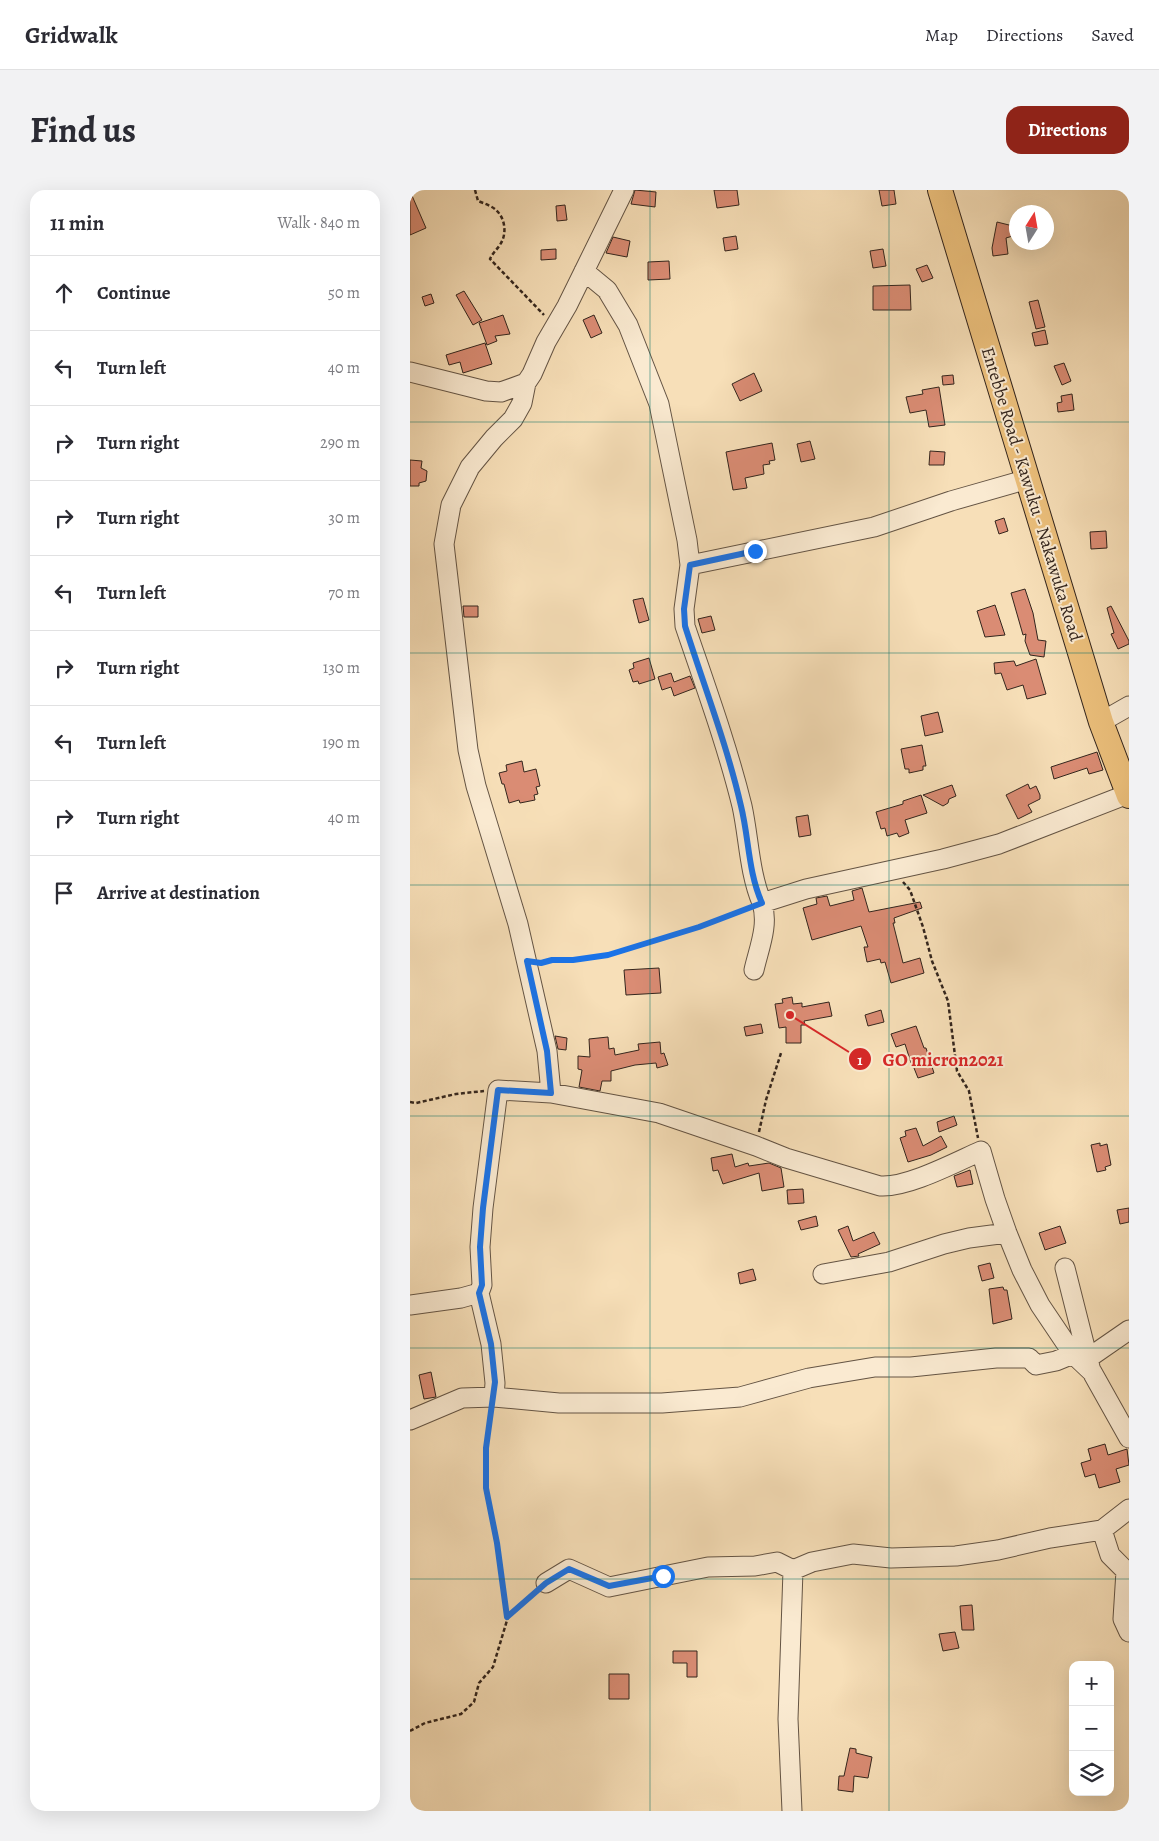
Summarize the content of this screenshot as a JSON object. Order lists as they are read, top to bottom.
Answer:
{
  "streets": {
    "main road": ["Entebbe Road - Kawuku - Nakawuka Road"]
  },
  "places": ["GO micron2021"],
  "north": "top",
  "page": {
    "header": "Gridwalk",
    "nav": ["Map", "Directions", "Saved"],
    "title": "Find us",
    "buttons": "Directions",
    "heading": ["11 min", "Walk · 840 m"],
    "list": [
      ["Continue", "50 m"],
      ["Turn left", "40 m"],
      ["Turn right", "290 m"],
      ["Turn right", "30 m"],
      ["Turn left", "70 m"],
      ["Turn right", "130 m"],
      ["Turn left", "190 m"],
      ["Turn right", "40 m"],
      "Arrive at destination"
    ],
    "map_buttons": ["+", "−"]
  }
}
